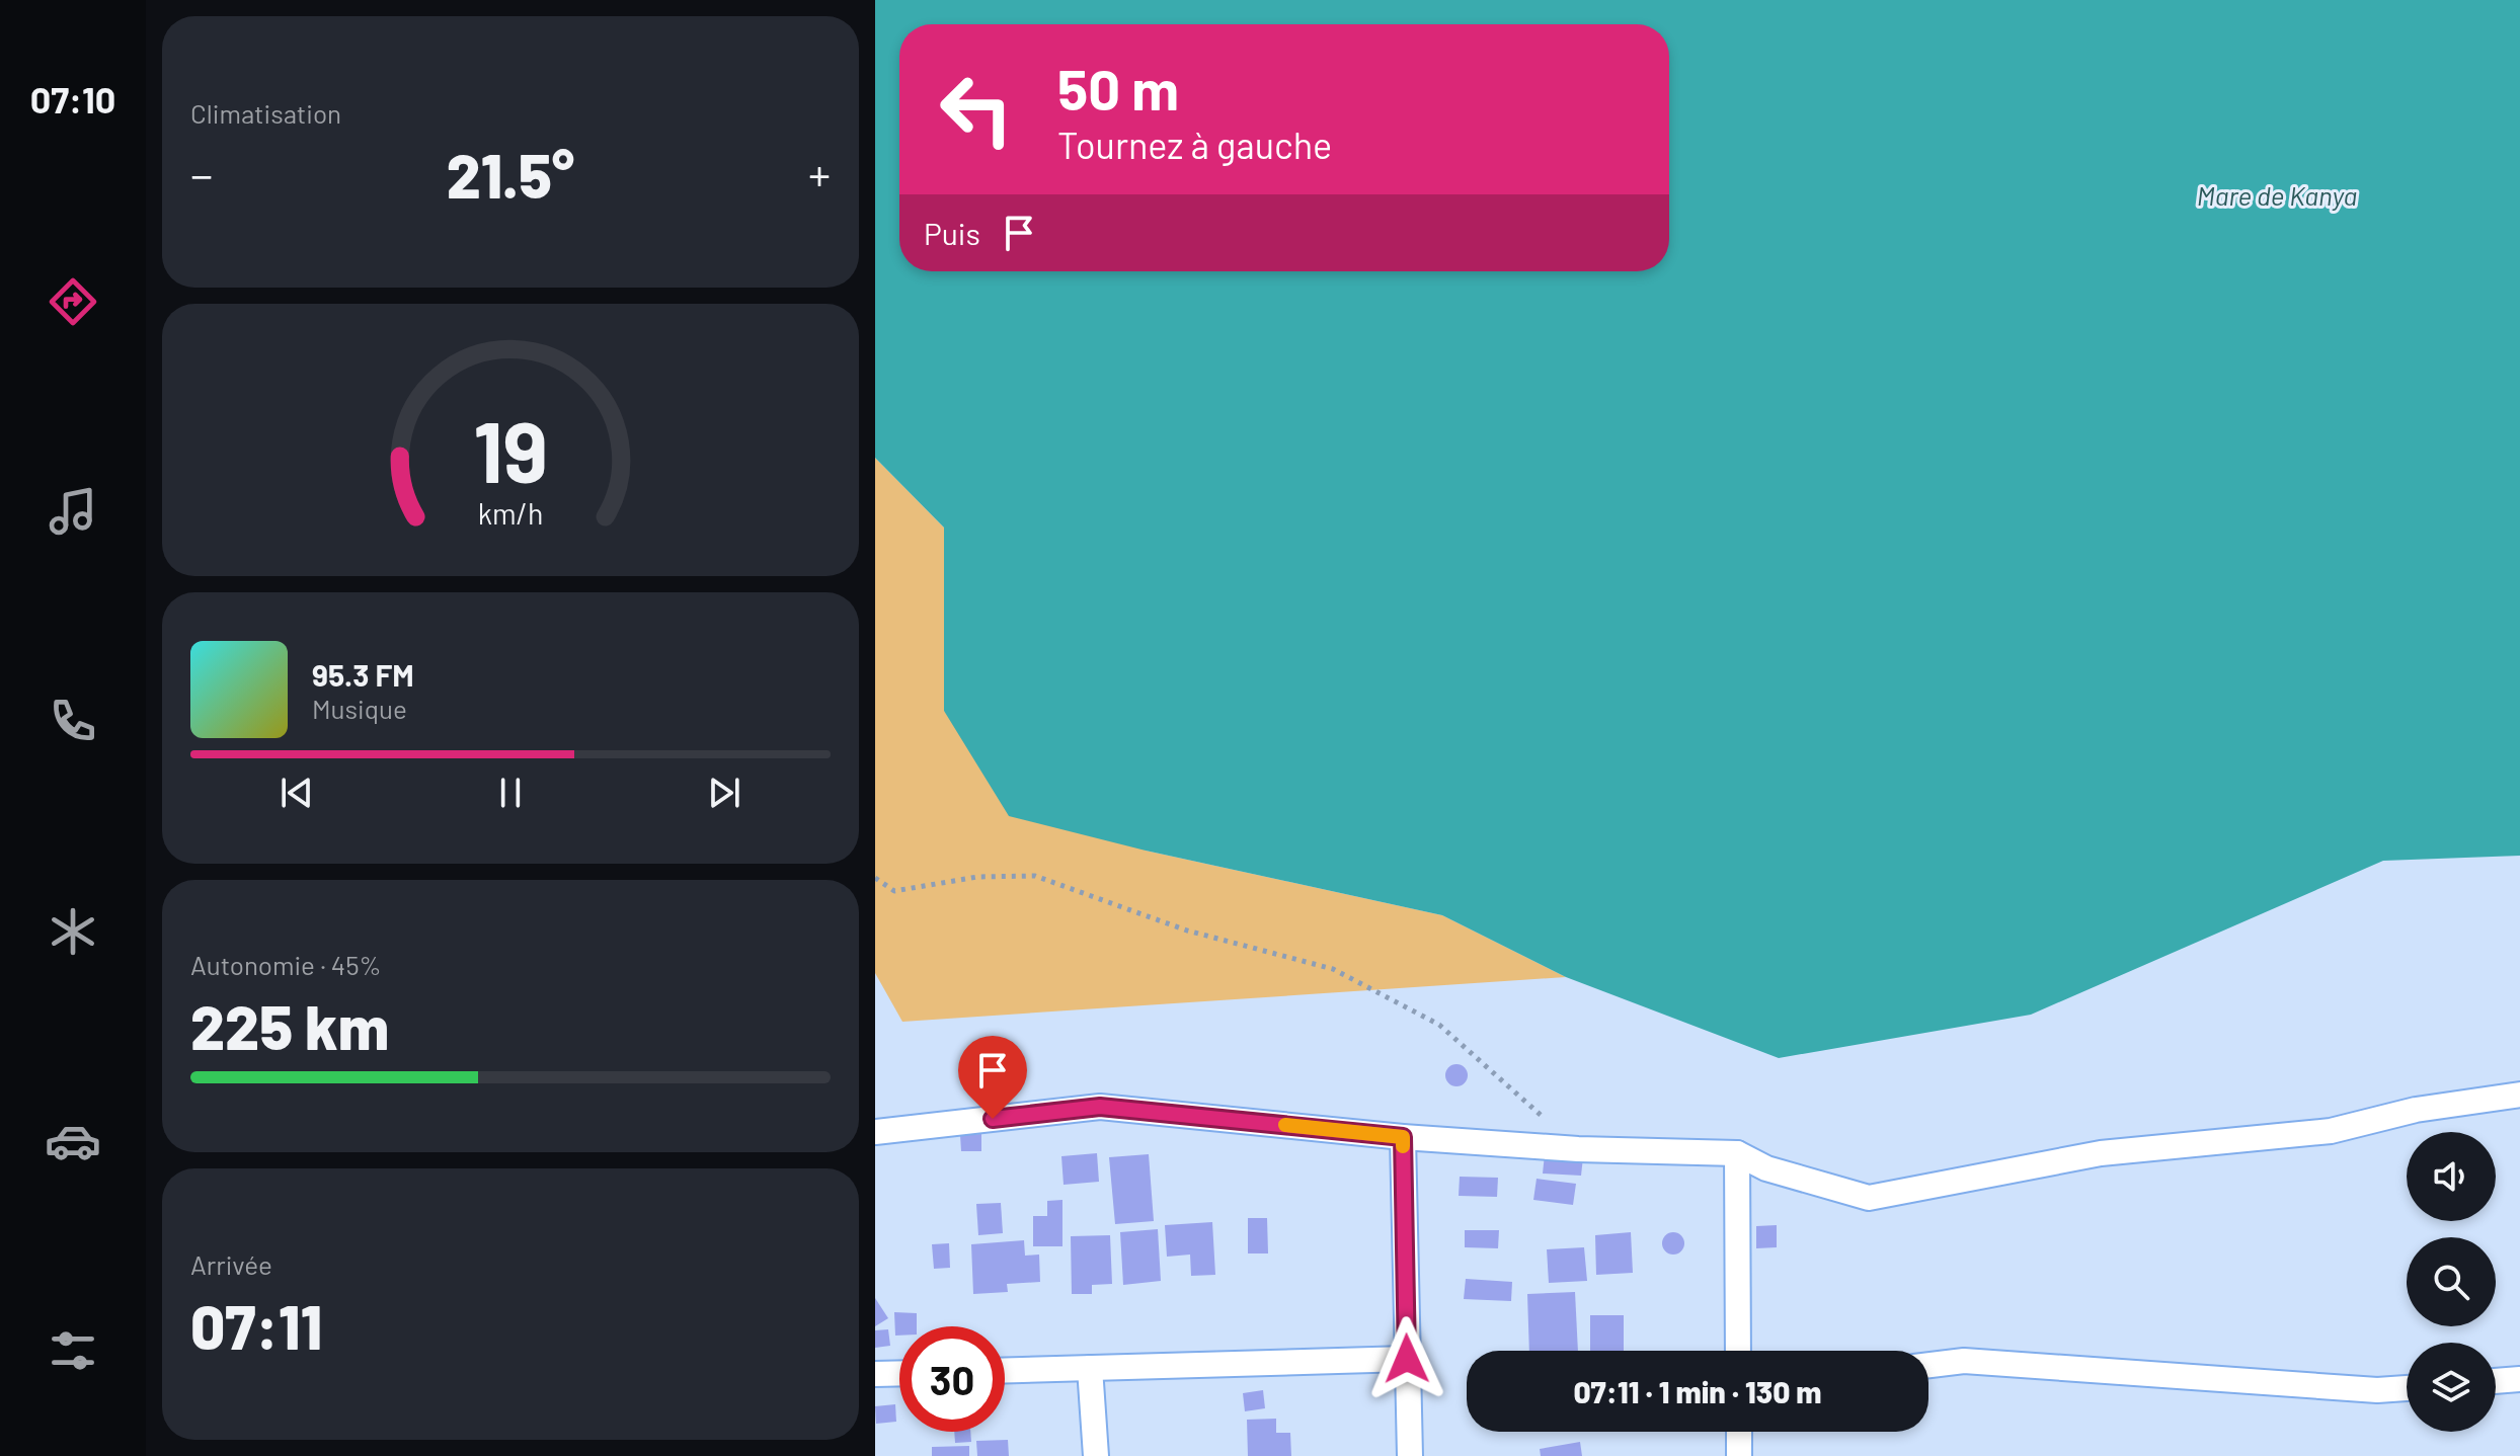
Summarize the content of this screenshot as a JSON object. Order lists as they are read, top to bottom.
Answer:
{
  "water": ["Mare de Kanya"],
  "page": {
    "tabs": "07:10",
    "tile": [
      "Climatisation",
      ["Autonomie · 45%", "225 km"],
      ["Arrivée", "07:11"]
    ],
    "turn": ["50 m", "Tournez à gauche"],
    "heat": ["−", "21.5°", "+"],
    "then": "Puis",
    "song": ["95.3 FM", "Musique"],
    "limit": "30",
    "trip": "07:11 · 1 min · 130 m",
    "gauge": ["19", "km/h"]
  }
}
